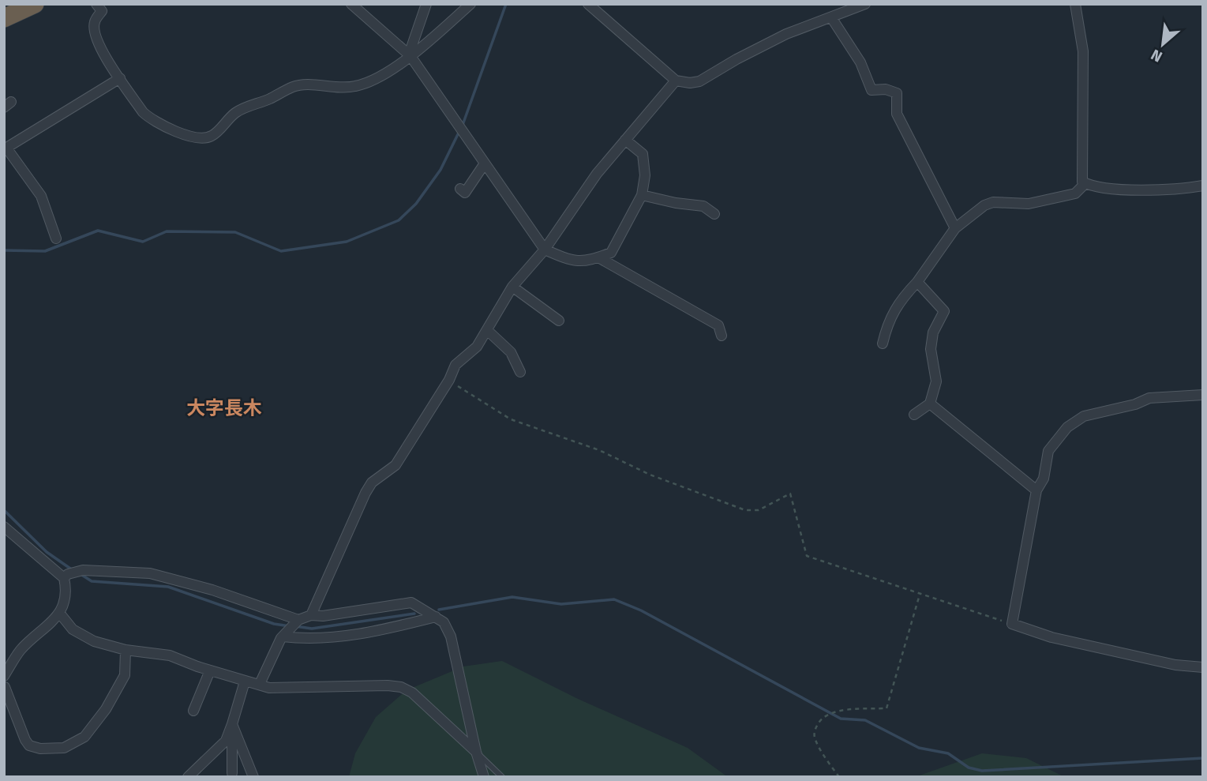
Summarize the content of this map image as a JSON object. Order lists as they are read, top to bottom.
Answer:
{
  "districts": ["大字長木"],
  "north": "bottom left"
}
